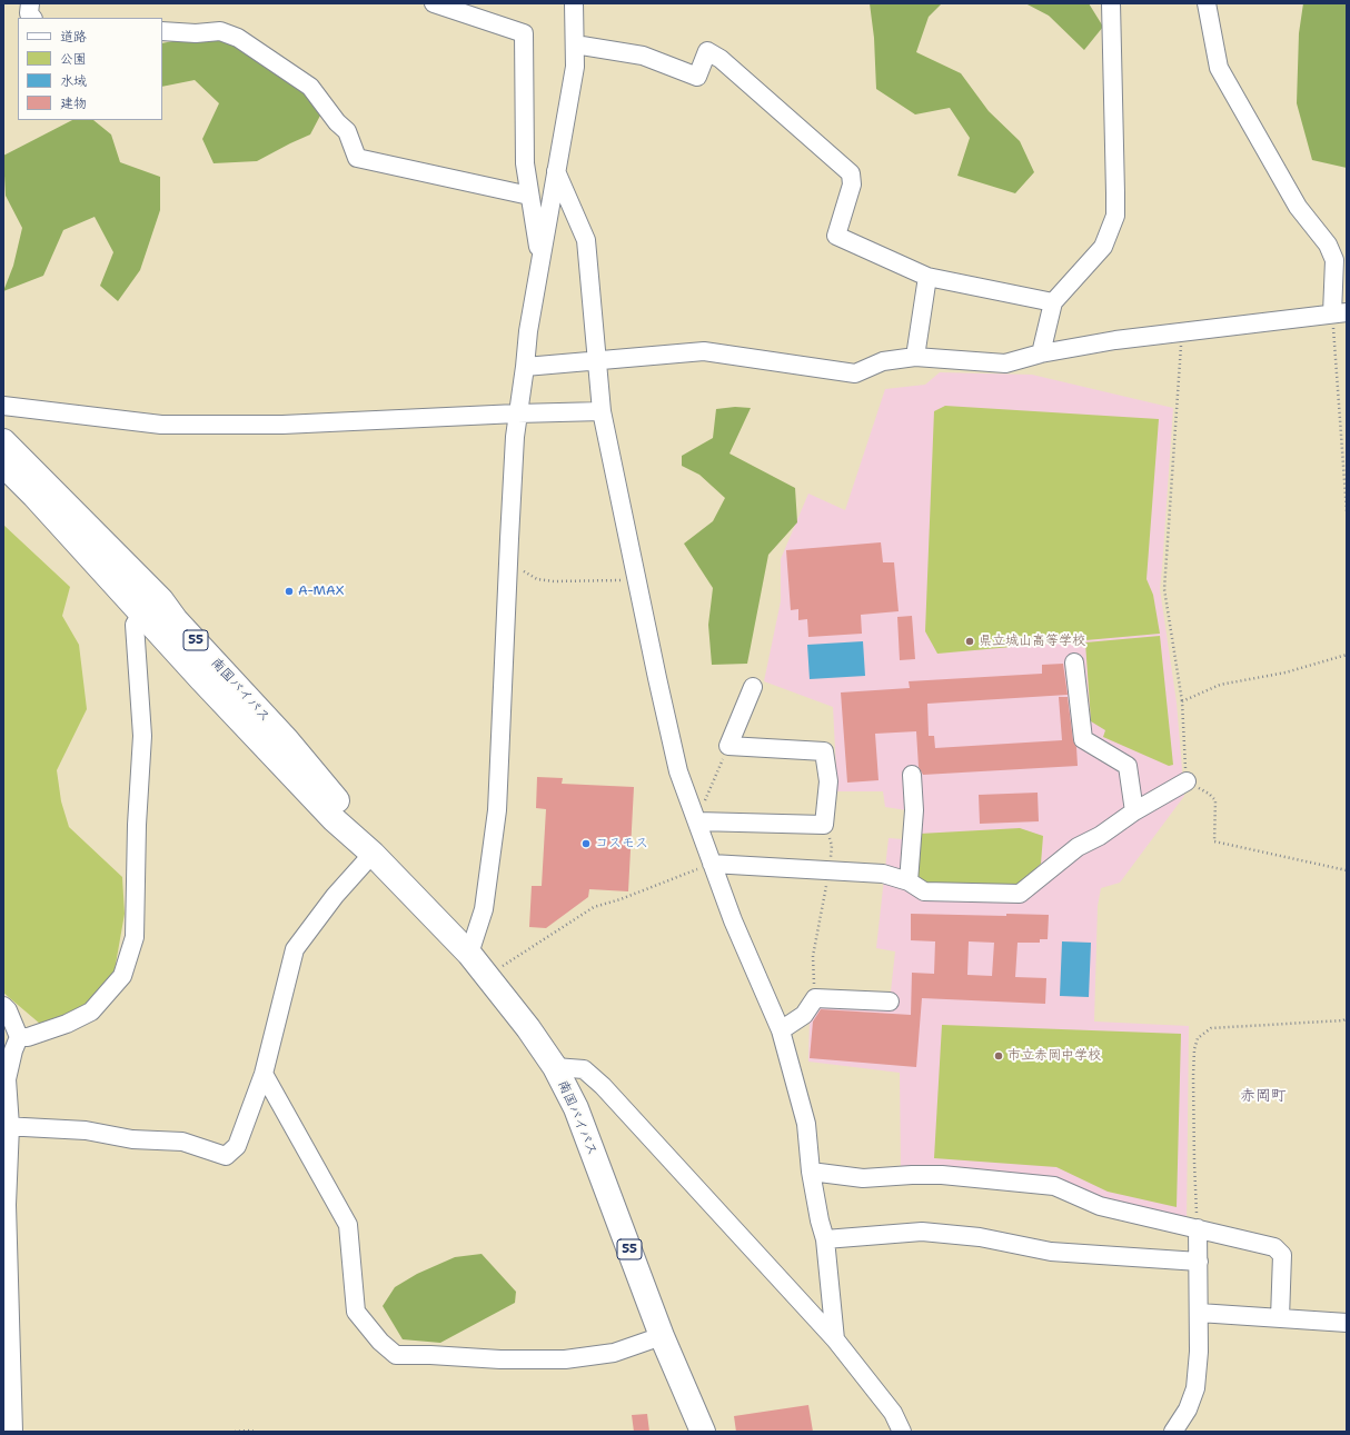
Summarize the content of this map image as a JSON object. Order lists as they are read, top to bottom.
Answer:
{
  "streets": {
    "highway": ["55", "南国バイパス"]
  },
  "districts": ["赤岡町"],
  "places": [
    "A-MAX",
    "県立城山高等学校",
    "コスモス",
    "市立赤岡中学校"
  ],
  "legend": [
    "道路",
    "公園",
    "水域",
    "建物"
  ]
}
